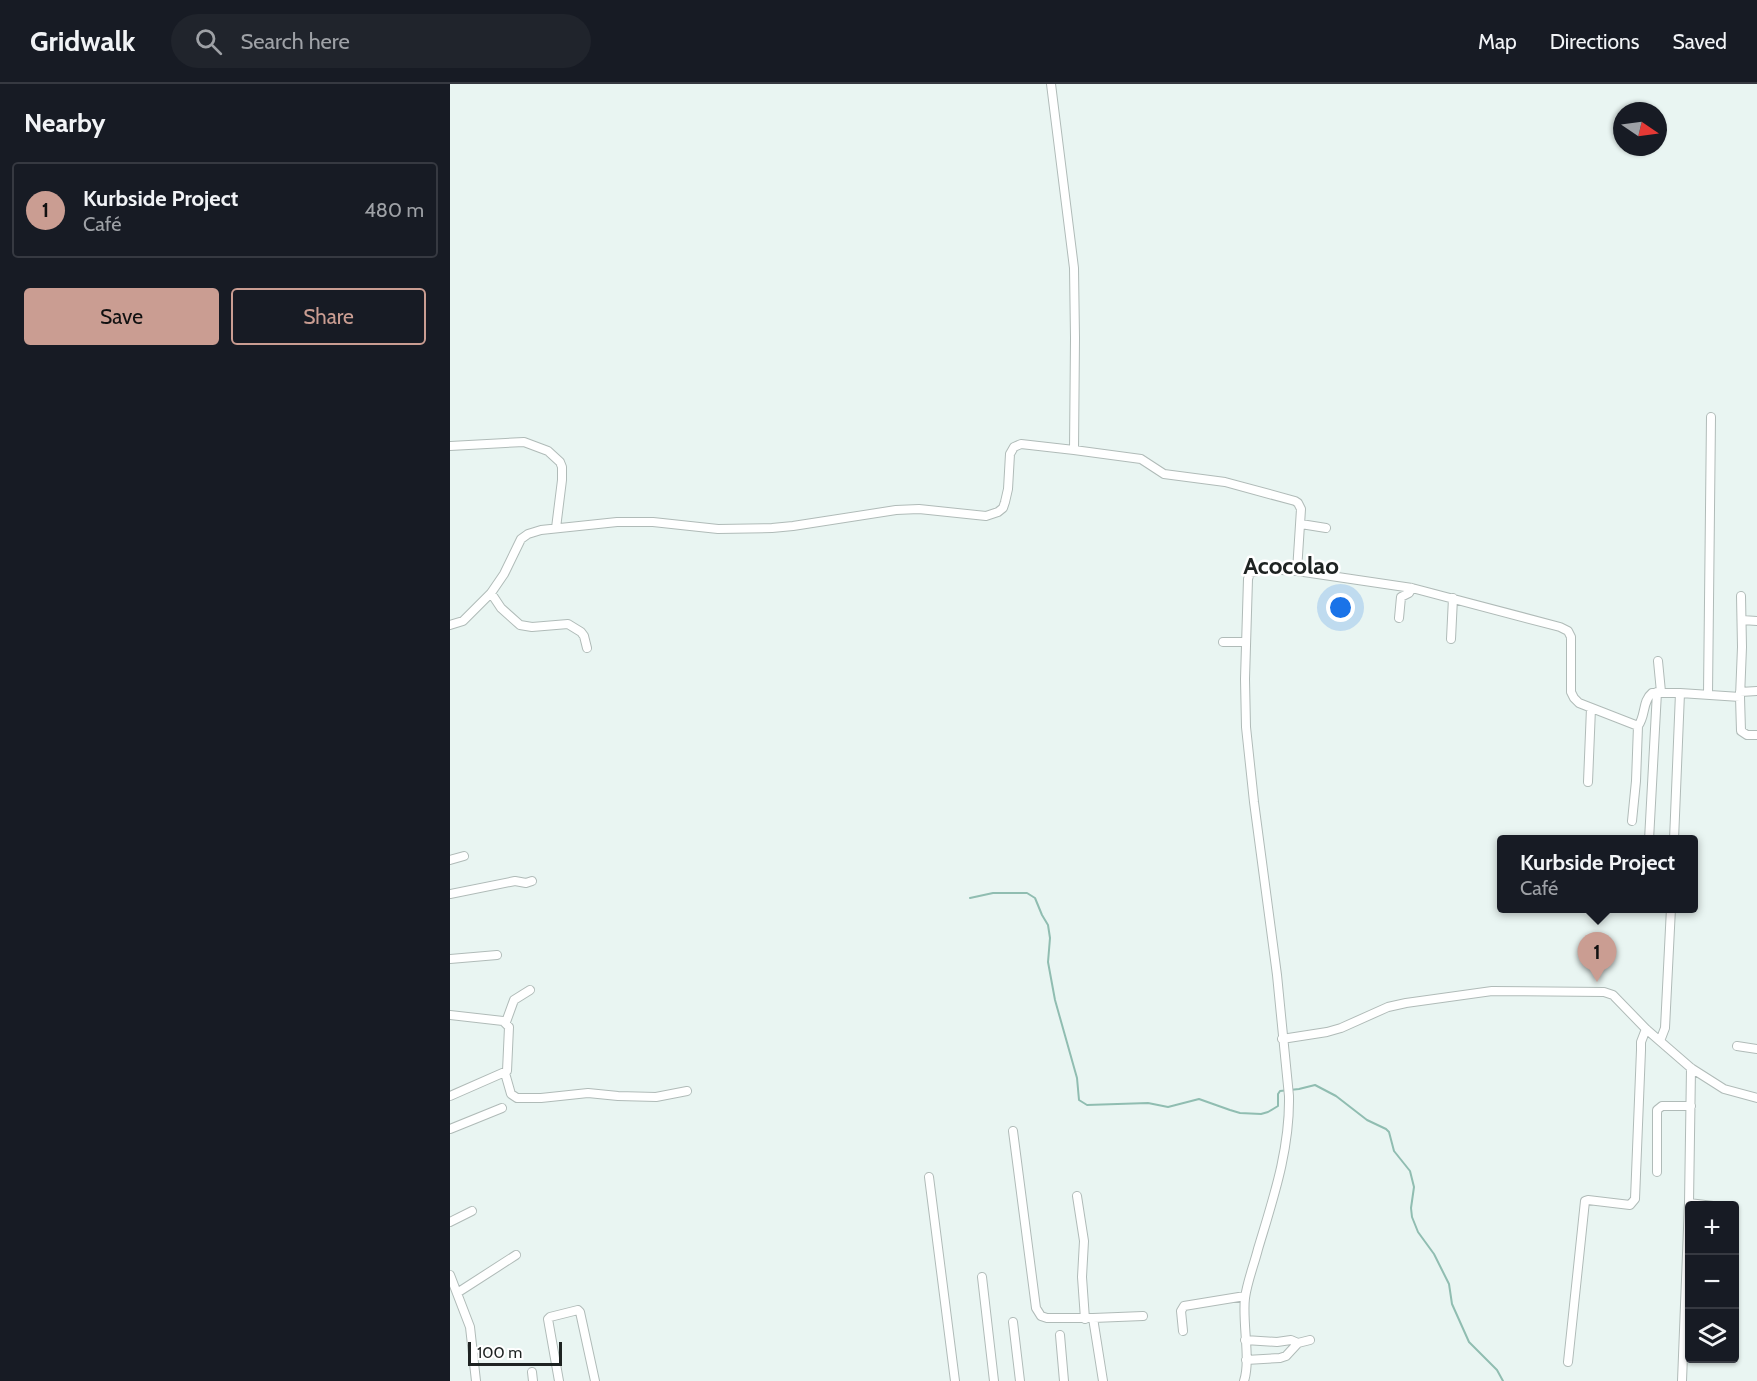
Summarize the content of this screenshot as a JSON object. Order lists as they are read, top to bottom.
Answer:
{
  "districts": ["Acocolao"],
  "scale_bar": "100 m",
  "north": "right",
  "page": {
    "header": "Gridwalk",
    "search": "Search here",
    "nav": ["Map", "Directions", "Saved"],
    "heading": "Nearby",
    "list": [
      {
        "mark": "1",
        "name": "Kurbside Project",
        "note": "Café",
        "value": "480 m"
      }
    ],
    "buttons": ["Save", "Share"],
    "popup": ["Kurbside Project", "Café"],
    "pins": "1",
    "map_buttons": ["+", "−"],
    "scale": "100 m"
  }
}
